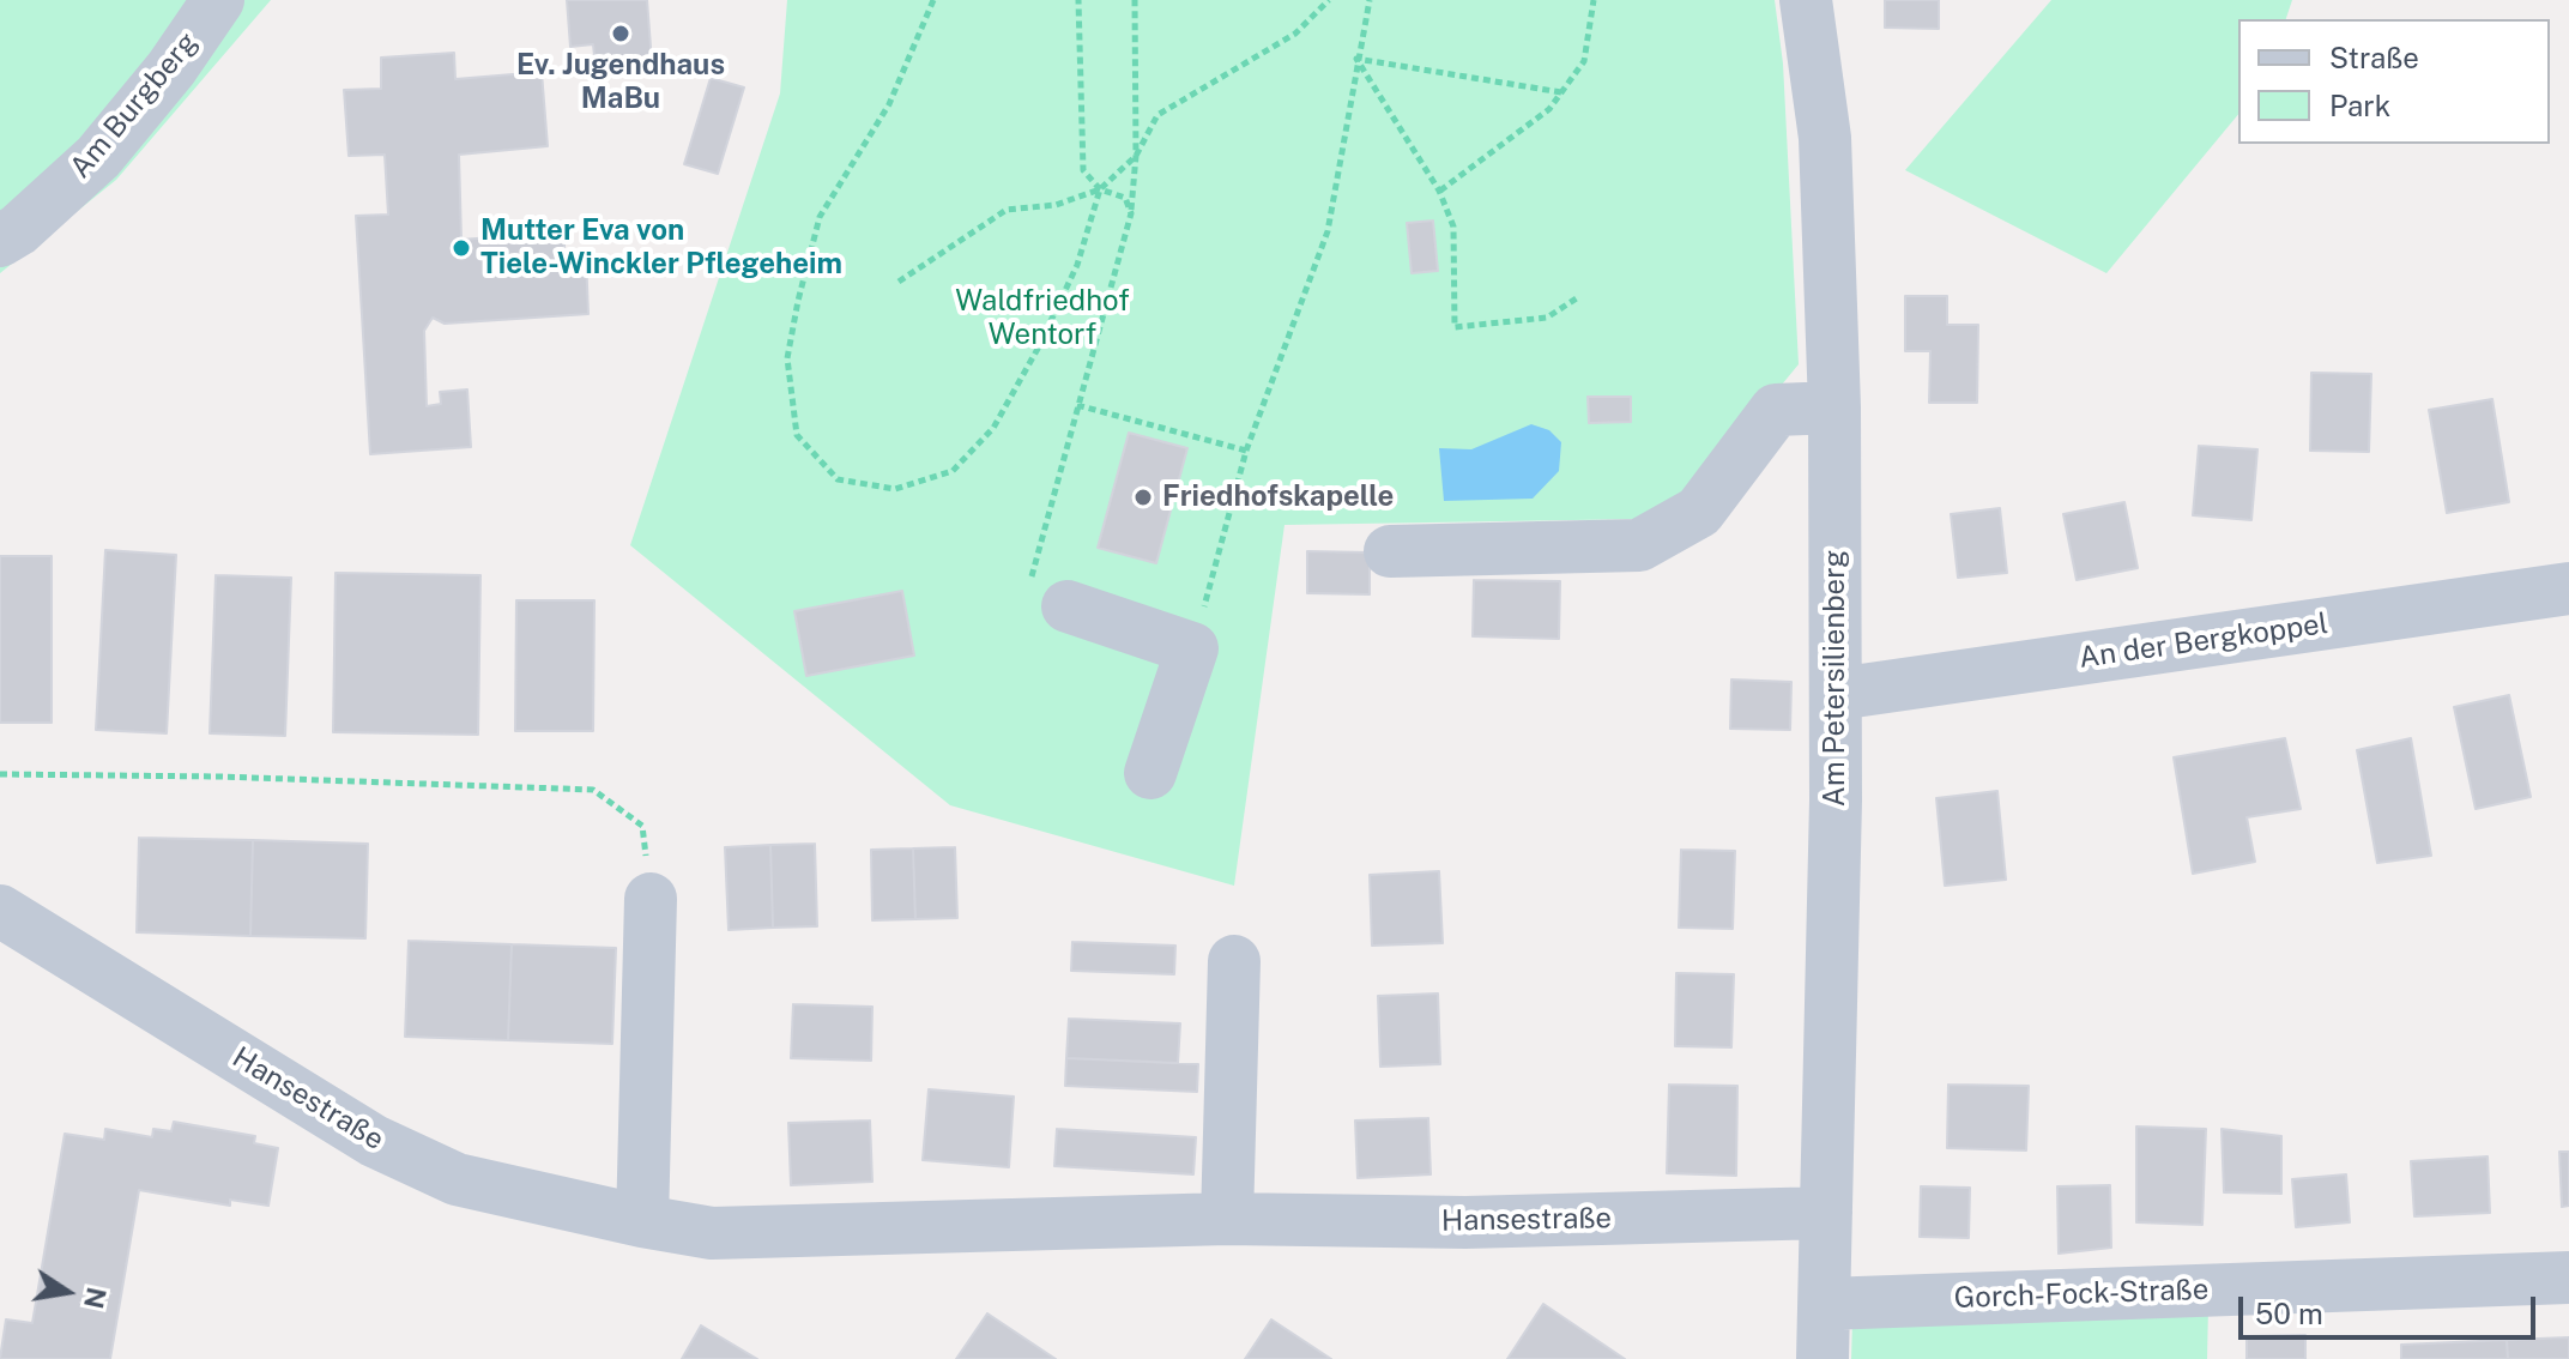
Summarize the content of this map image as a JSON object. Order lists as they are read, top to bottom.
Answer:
{
  "streets": {
    "street": [
      "Am Burgberg",
      "An der Bergkoppel",
      "Am Petersilienberg",
      "Hansestraße",
      "Gorch-Fock-Straße"
    ]
  },
  "crossings": [
    ["An der Bergkoppel", "Am Petersilienberg"],
    ["Am Petersilienberg", "Hansestraße"],
    ["Am Petersilienberg", "Gorch-Fock-Straße"]
  ],
  "parks": ["Waldfriedhof Wentorf"],
  "places": ["Ev. Jugendhaus MaBu", "Mutter Eva von Tiele-Winckler Pflegeheim", "Friedhofskapelle"],
  "legend": ["Straße", "Park"],
  "scale_bar": "50 m",
  "north": "right"
}
